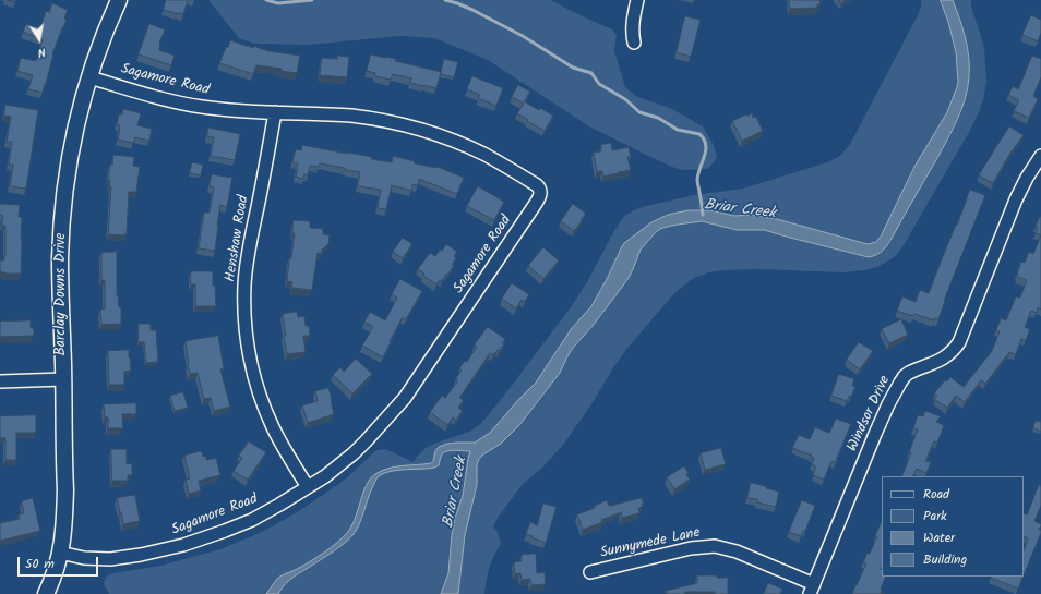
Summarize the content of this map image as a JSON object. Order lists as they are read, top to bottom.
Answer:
{
  "streets": {
    "street": [
      "Sagamore Road",
      "Henshaw Road",
      "Barclay Downs Drive",
      "Windsor Drive",
      "Sunnymede Lane"
    ]
  },
  "crossings": [
    ["Sagamore Road", "Henshaw Road"],
    ["Sagamore Road", "Barclay Downs Drive"],
    ["Windsor Drive", "Sunnymede Lane"]
  ],
  "water": ["Briar Creek"],
  "legend": [
    "Road",
    "Park",
    "Water",
    "Building"
  ],
  "scale_bar": "50 m",
  "north": "bottom"
}
